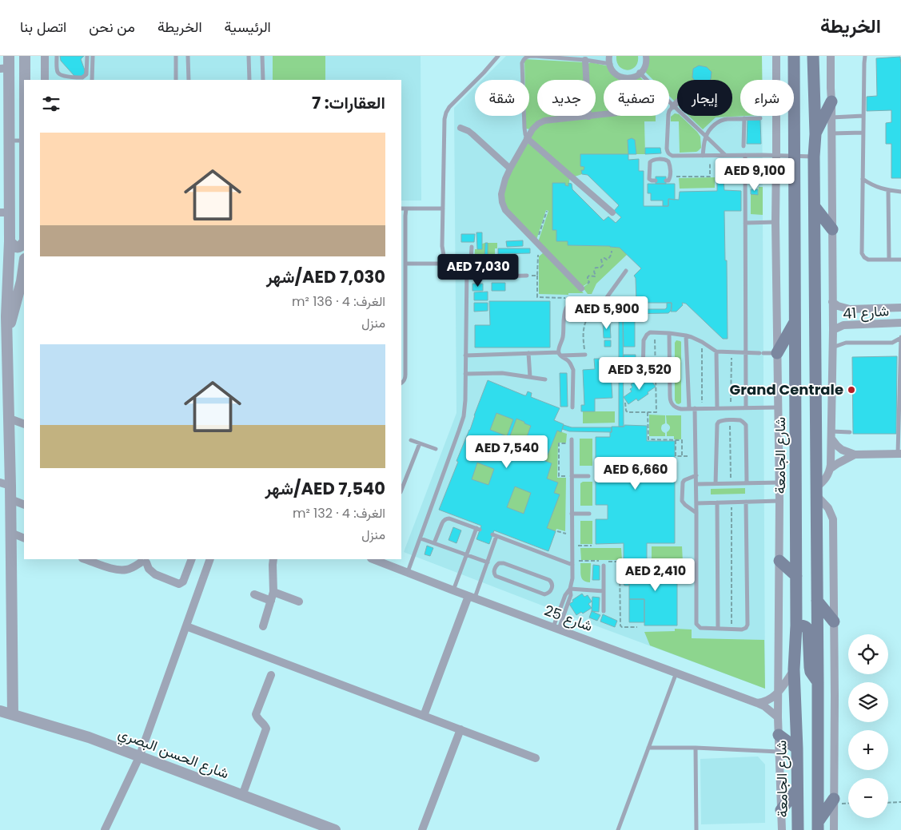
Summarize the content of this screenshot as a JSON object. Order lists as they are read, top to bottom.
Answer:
{
  "streets": {
    "main road": ["شارع الجامعة"],
    "street": ["شارع 41", "شارع 25", "شارع الحسن البصري"]
  },
  "places": ["Grand Centrale"],
  "page": {
    "header": "الخريطة",
    "nav": [
      "الرئيسية",
      "الخريطة",
      "من نحن",
      "اتصل بنا"
    ],
    "chip": [
      "شراء",
      "إيجار",
      "تصفية",
      "جديد",
      "شقة"
    ],
    "heading": "العقارات: 7",
    "list": [
      {
        "name": "AED 7,030/شهر",
        "note": "الغرف: 4 · 136 m² · منزل"
      },
      {
        "name": "AED 7,540/شهر",
        "note": "الغرف: 4 · 132 m² · منزل"
      }
    ],
    "price": [
      "AED 9,100",
      "AED 7,030",
      "AED 5,900",
      "AED 3,520",
      "AED 7,540",
      "AED 6,660",
      "AED 2,410"
    ],
    "map_buttons": ["+", "−"]
  }
}
